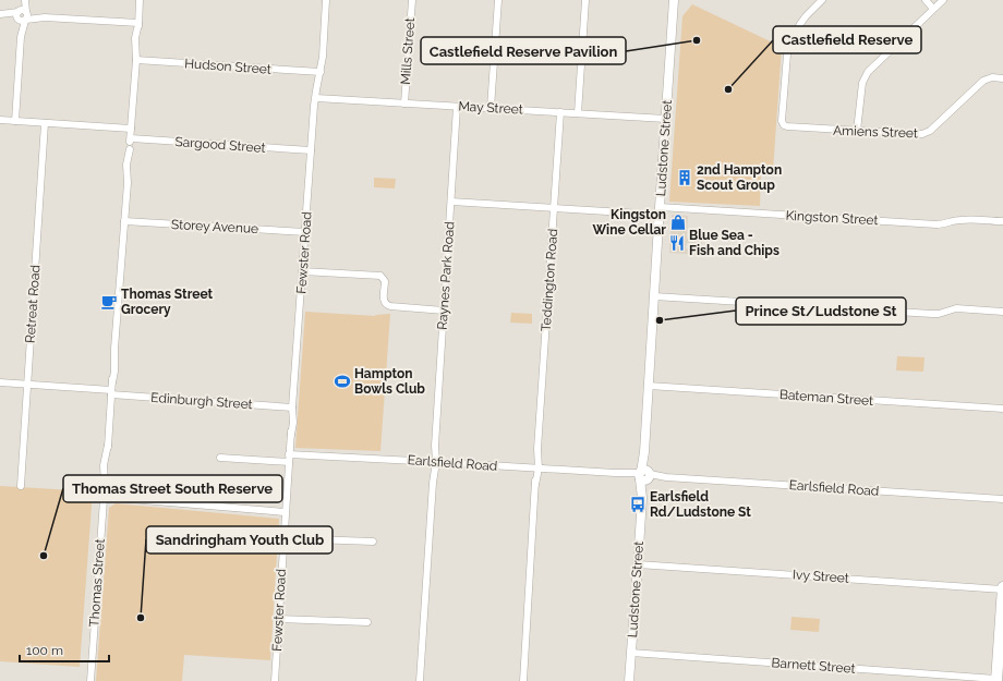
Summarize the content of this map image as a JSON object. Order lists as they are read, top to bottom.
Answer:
{
  "streets": {
    "street": [
      "Mills Street",
      "Hudson Street",
      "May Street",
      "Amiens Street",
      "Sargood Street",
      "Ludstone Street",
      "Kingston Street",
      "Storey Avenue",
      "Fewster Road",
      "Raynes Park Road",
      "Teddington Road",
      "Retreat Road",
      "Bateman Street",
      "Edinburgh Street",
      "Earlsfield Road",
      "Ivy Street",
      "Thomas Street",
      "Barnett Street"
    ]
  },
  "crossings": [
    ["Mills Street", "May Street"],
    ["Hudson Street", "Fewster Road"],
    ["Hudson Street", "Thomas Street"],
    ["May Street", "Ludstone Street"],
    ["May Street", "Fewster Road"],
    ["May Street", "Raynes Park Road"],
    ["May Street", "Teddington Road"],
    ["Sargood Street", "Fewster Road"],
    ["Sargood Street", "Thomas Street"],
    ["Ludstone Street", "Kingston Street"],
    ["Ludstone Street", "Bateman Street"],
    ["Ludstone Street", "Earlsfield Road"],
    ["Ludstone Street", "Ivy Street"],
    ["Ludstone Street", "Barnett Street"],
    ["Kingston Street", "Raynes Park Road"],
    ["Kingston Street", "Teddington Road"],
    ["Storey Avenue", "Fewster Road"],
    ["Storey Avenue", "Thomas Street"],
    ["Fewster Road", "Edinburgh Street"],
    ["Fewster Road", "Earlsfield Road"],
    ["Raynes Park Road", "Earlsfield Road"],
    ["Teddington Road", "Earlsfield Road"],
    ["Retreat Road", "Edinburgh Street"],
    ["Edinburgh Street", "Thomas Street"]
  ],
  "places": {
    "other": [
      "Castlefield Reserve Pavilion",
      "Castlefield Reserve",
      "Prince St/Ludstone St",
      "Thomas Street South Reserve",
      "Sandringham Youth Club"
    ],
    "building": ["2nd Hampton Scout Group"],
    "shop": ["Kingston Wine Cellar"],
    "restaurant": ["Blue Sea - Fish and Chips"],
    "cafe": ["Thomas Street Grocery"],
    "sports": ["Hampton Bowls Club"],
    "bus stop": ["Earlsfield Rd/Ludstone St"]
  },
  "scale_bar": "100 m"
}
